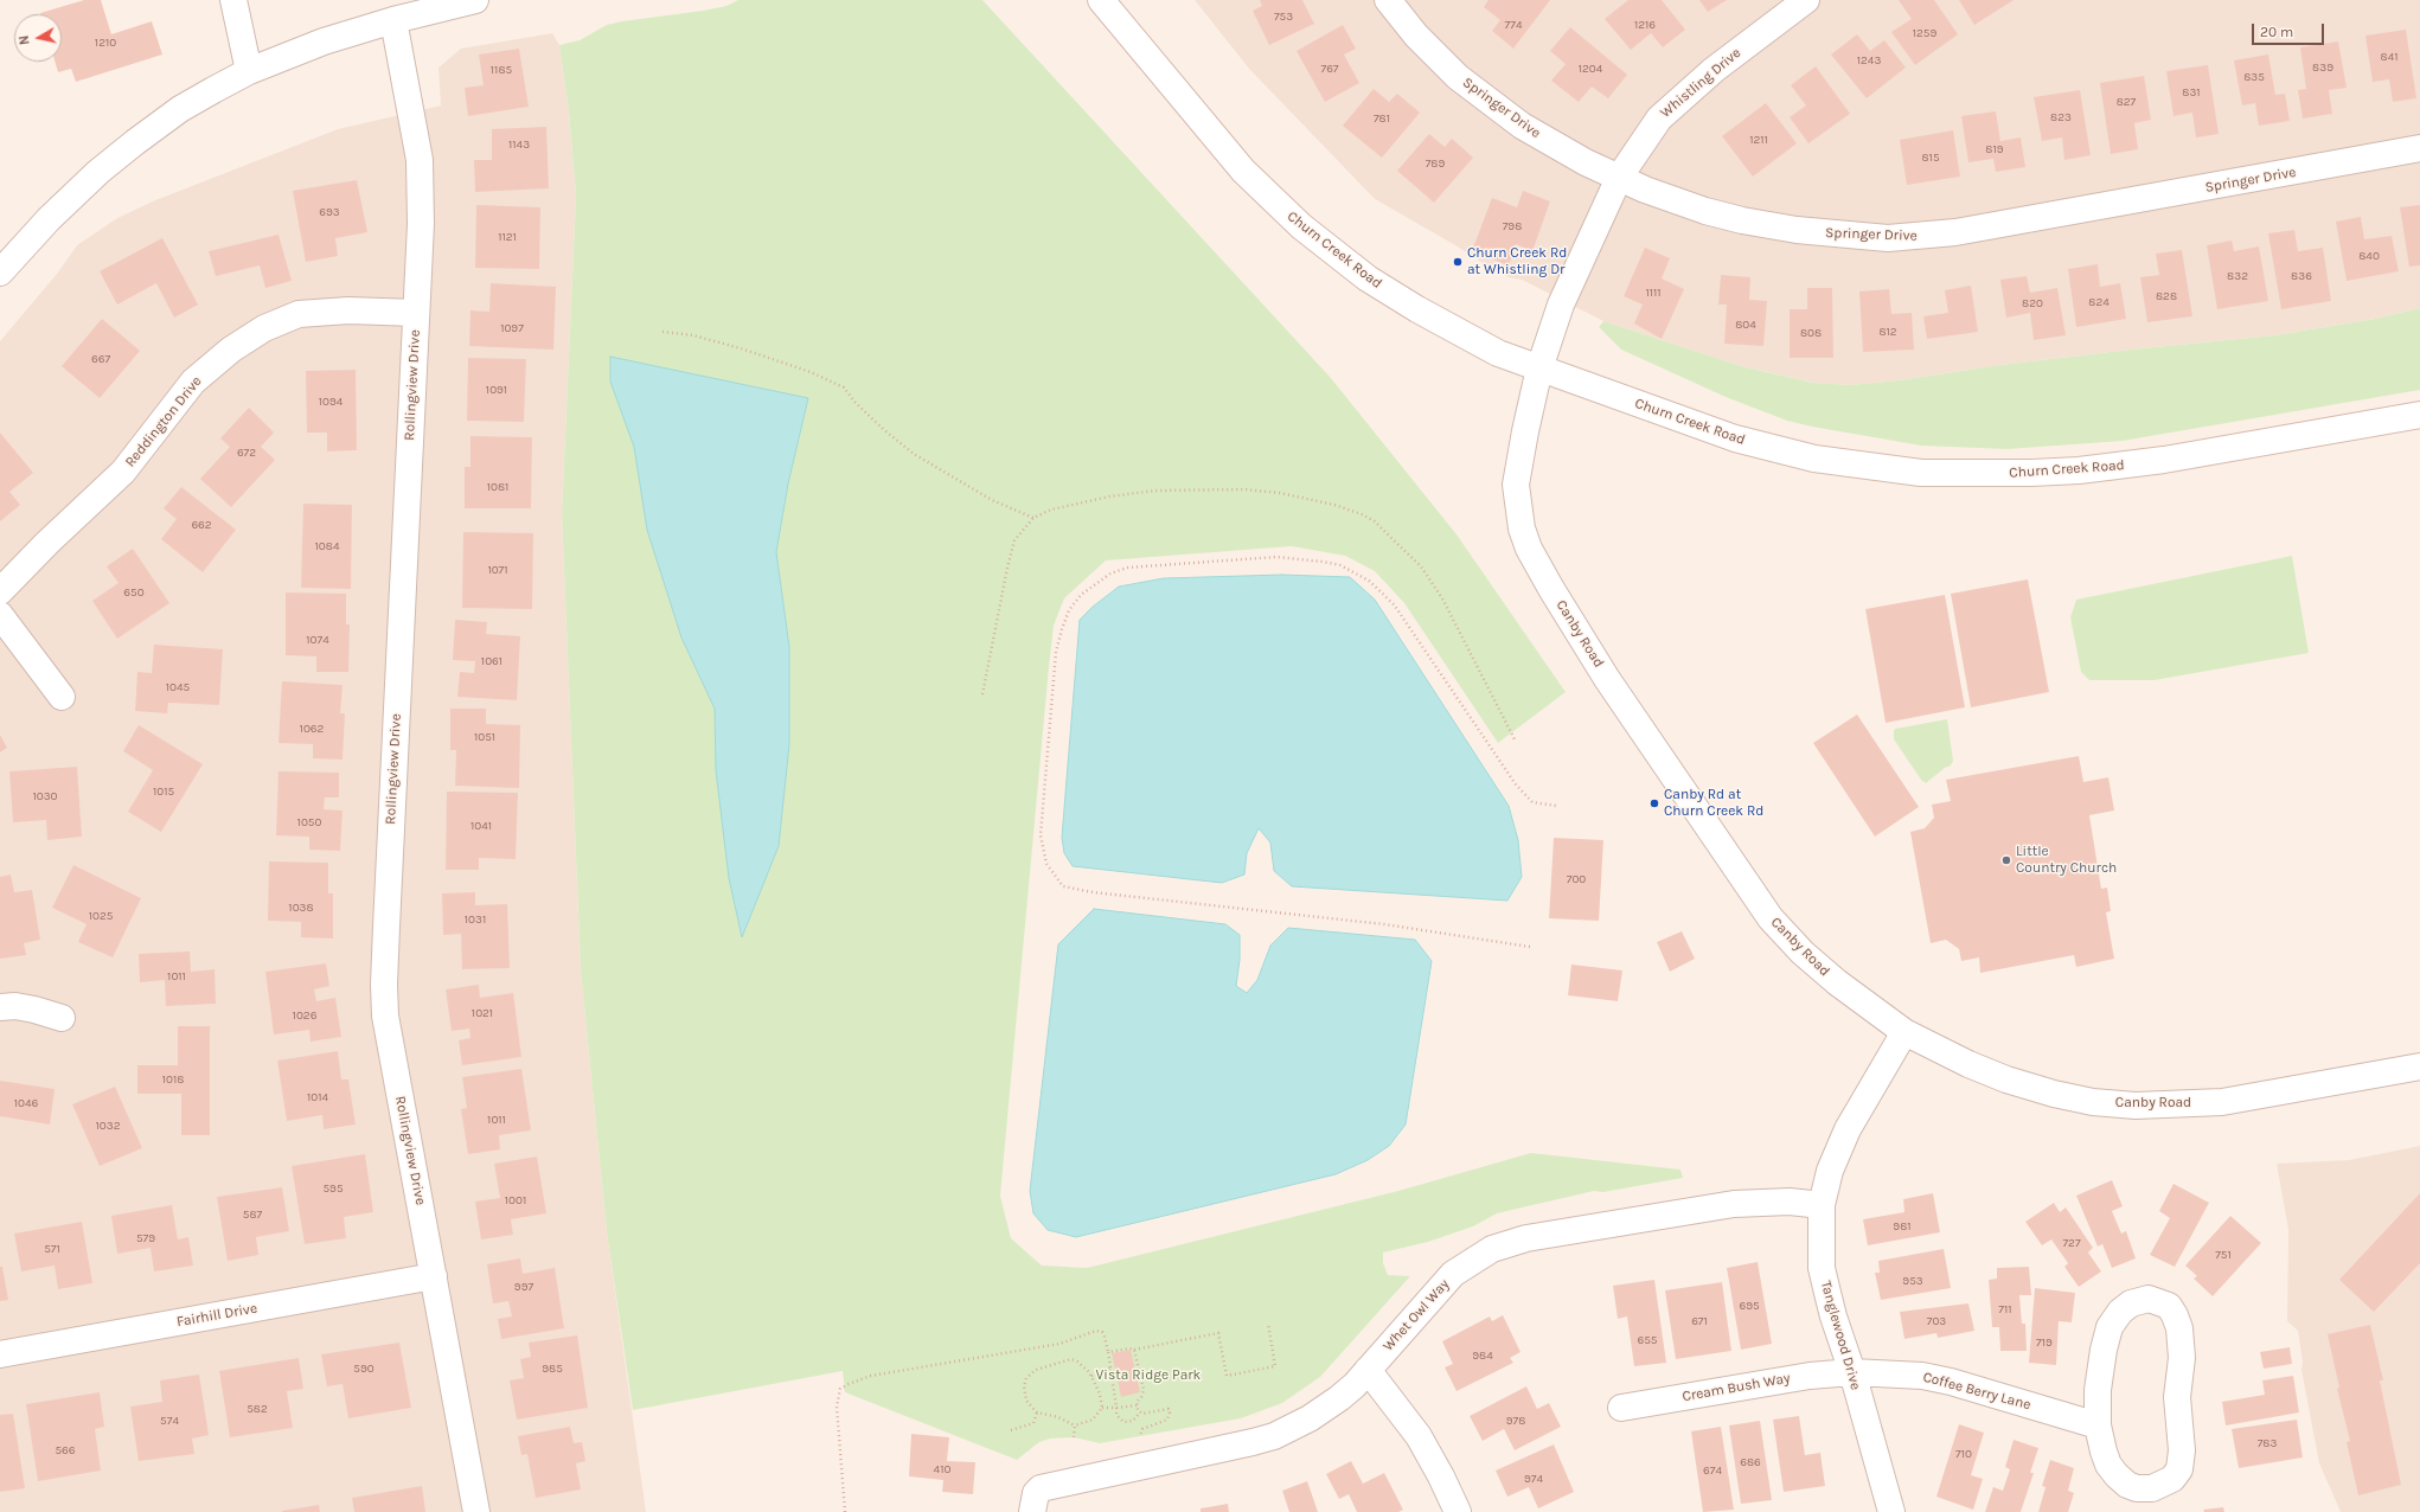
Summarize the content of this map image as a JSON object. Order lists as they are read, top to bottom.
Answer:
{
  "streets": {
    "street": [
      "Whistling Drive",
      "Springer Drive",
      "Churn Creek Road",
      "Rollingview Drive",
      "Reddington Drive",
      "Canby Road",
      "Fairhill Drive",
      "Whet Owl Way",
      "Tanglewood Drive",
      "Cream Bush Way",
      "Coffee Berry Lane"
    ]
  },
  "crossings": [
    ["Whistling Drive", "Springer Drive"],
    ["Whistling Drive", "Churn Creek Road"],
    ["Whistling Drive", "Canby Road"],
    ["Churn Creek Road", "Canby Road"],
    ["Rollingview Drive", "Reddington Drive"],
    ["Rollingview Drive", "Fairhill Drive"],
    ["Canby Road", "Tanglewood Drive"],
    ["Whet Owl Way", "Tanglewood Drive"],
    ["Tanglewood Drive", "Cream Bush Way"],
    ["Tanglewood Drive", "Coffee Berry Lane"],
    ["Cream Bush Way", "Coffee Berry Lane"]
  ],
  "parks": ["Vista Ridge Park"],
  "places": ["Churn Creek Rd at Whistling Dr", "Canby Rd at Churn Creek Rd", "Little Country Church"],
  "house_numbers": [
    "753",
    "774",
    "1216",
    "1259",
    "1210",
    "841",
    "1243",
    "839",
    "767",
    "1204",
    "1185",
    "835",
    "831",
    "827",
    "823",
    "781",
    "1211",
    "1143",
    "819",
    "815",
    "789",
    "693",
    "798",
    "1121",
    "840",
    "832",
    "836",
    "1111",
    "828",
    "824",
    "820",
    "804",
    "1097",
    "812",
    "808",
    "667",
    "1091",
    "1094",
    "672",
    "1081",
    "662",
    "1084",
    "1071",
    "650",
    "1074",
    "1061",
    "1045",
    "1062",
    "1051",
    "1015",
    "1030",
    "1050",
    "1041",
    "700",
    "1038",
    "1025",
    "1031",
    "1011",
    "1021",
    "1026",
    "1018",
    "1014",
    "1046",
    "1011",
    "1032",
    "595",
    "1001",
    "587",
    "981",
    "579",
    "727",
    "571",
    "751",
    "953",
    "997",
    "695",
    "711",
    "671",
    "703",
    "655",
    "719",
    "984",
    "590",
    "985",
    "582",
    "574",
    "978",
    "783",
    "566",
    "710",
    "686",
    "410",
    "674",
    "974"
  ],
  "scale_bar": "20 m",
  "north": "left"
}
